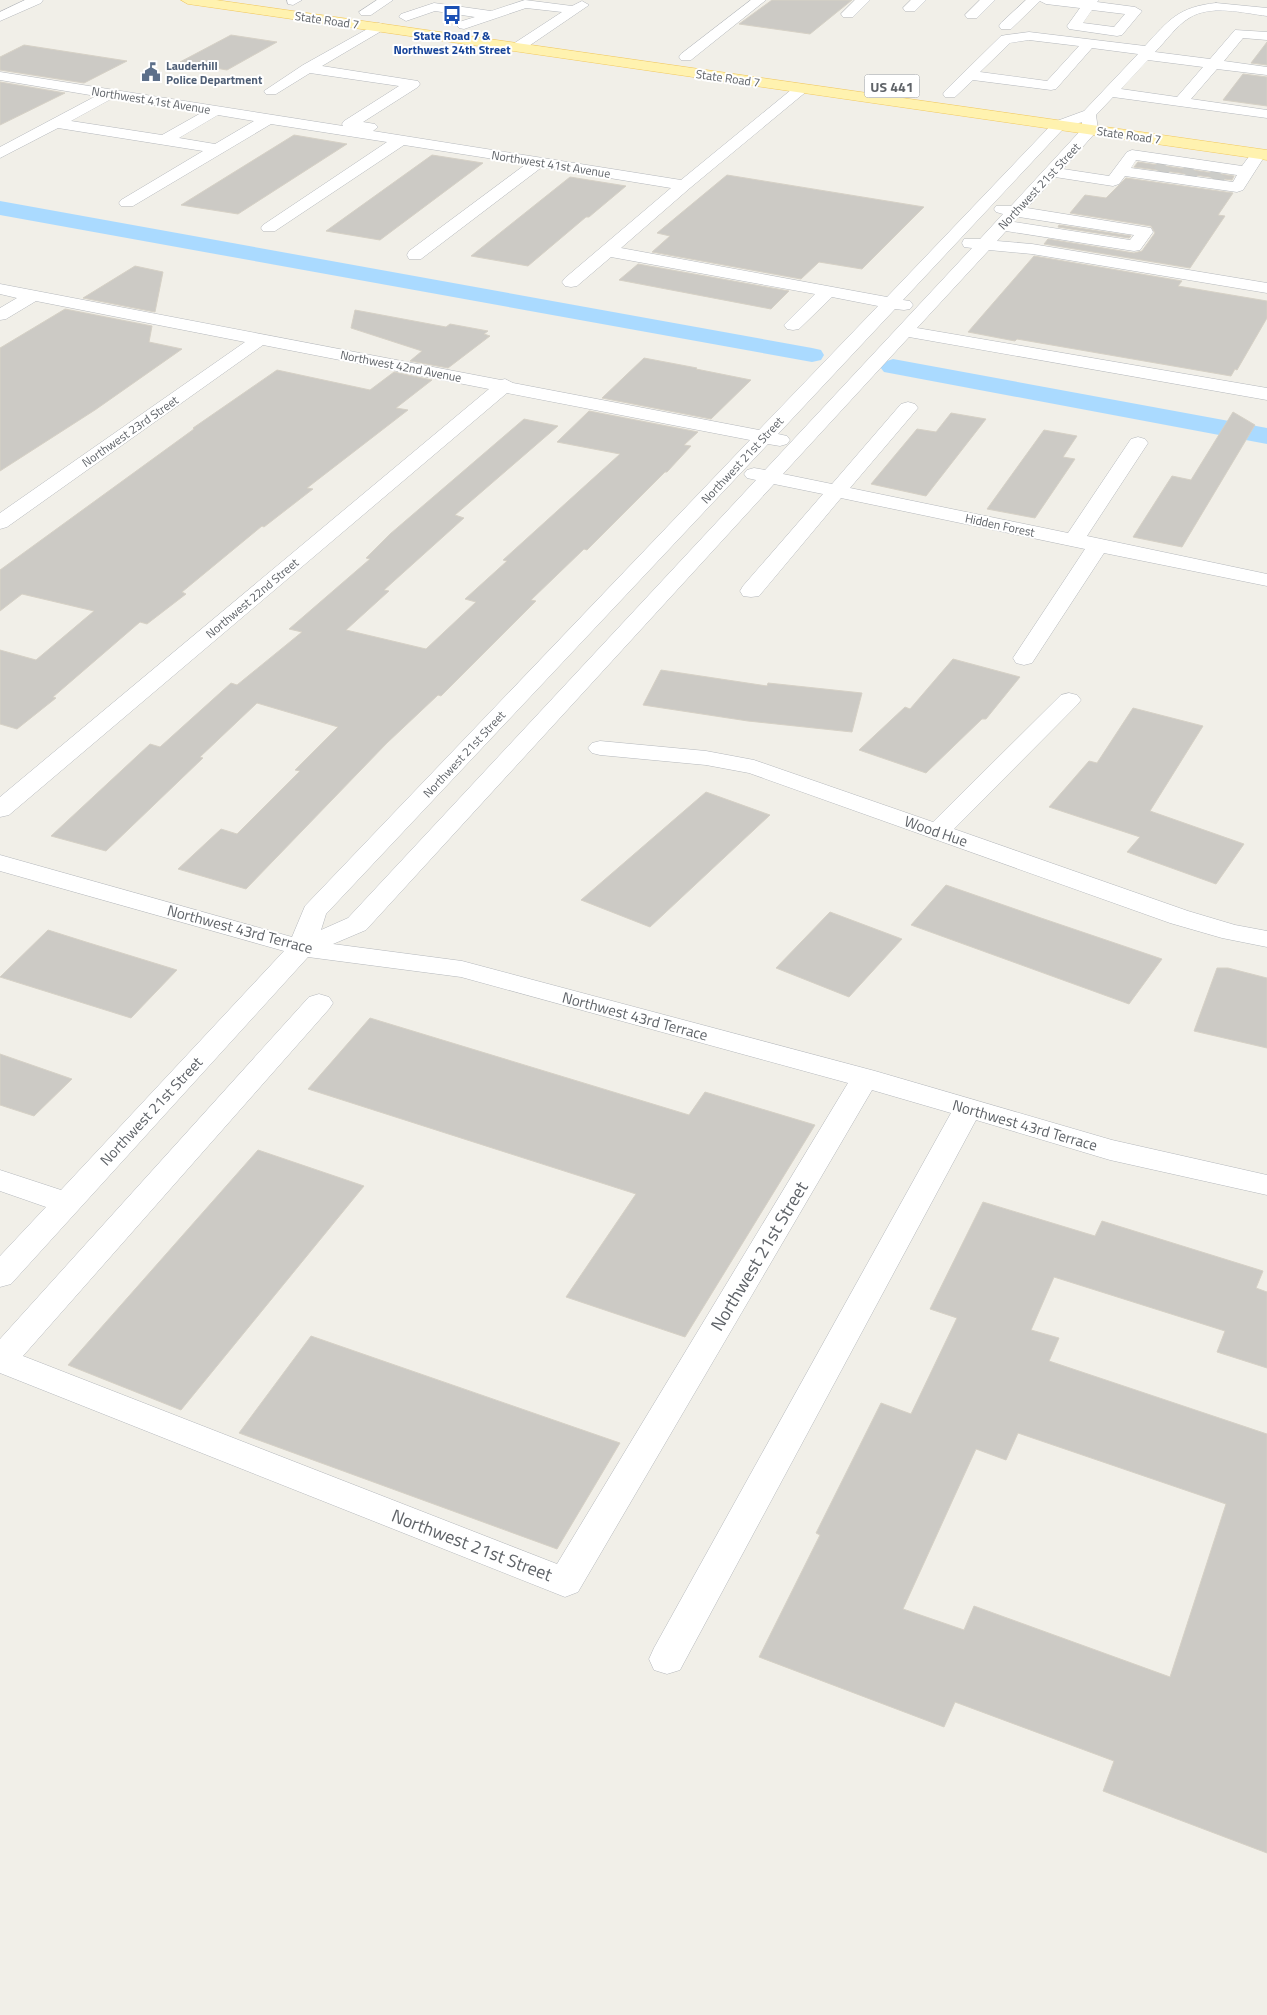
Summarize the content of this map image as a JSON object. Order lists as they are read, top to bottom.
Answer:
{
  "streets": {
    "main road": ["State Road 7", "US 441"],
    "street": [
      "Northwest 41st Avenue",
      "Northwest 21st Street",
      "Northwest 42nd Avenue",
      "Northwest 23rd Street",
      "Hidden Forest",
      "Northwest 22nd Street",
      "Wood Hue",
      "Northwest 43rd Terrace"
    ]
  },
  "crossings": [
    ["State Road 7", "Northwest 21st Street"],
    ["Northwest 21st Street", "Northwest 42nd Avenue"],
    ["Northwest 21st Street", "Hidden Forest"],
    ["Northwest 21st Street", "Northwest 43rd Terrace"],
    ["Northwest 42nd Avenue", "Northwest 23rd Street"],
    ["Northwest 42nd Avenue", "Northwest 22nd Street"]
  ],
  "places": {
    "bus stop": ["State Road 7 & Northwest 24th Street"],
    "public building": ["Lauderhill Police Department"]
  }
}
